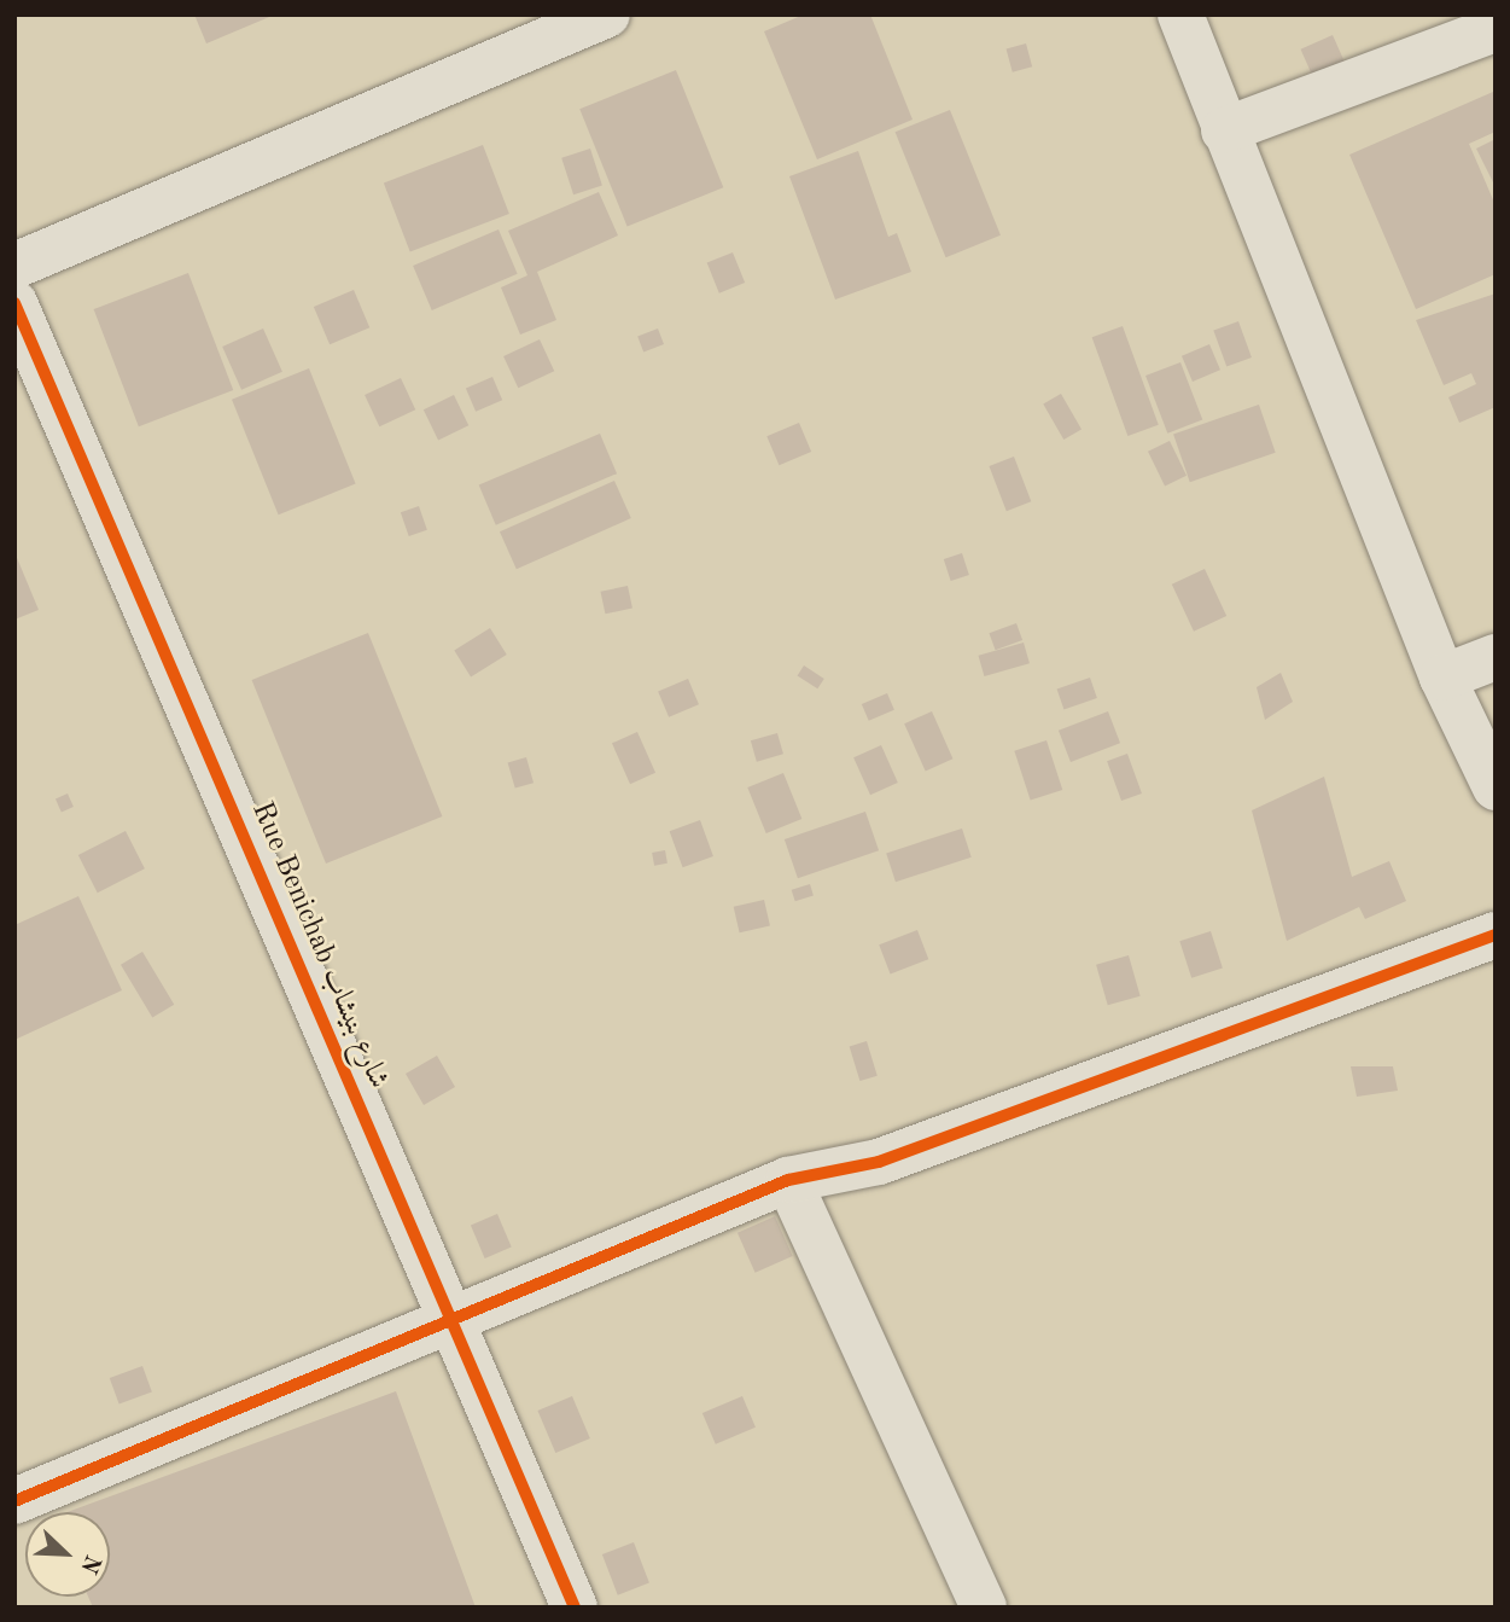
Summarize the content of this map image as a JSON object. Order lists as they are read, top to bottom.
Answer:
{
  "streets": {
    "street": ["Rue Benichab شارع بنيشاب"]
  },
  "north": "bottom right"
}
